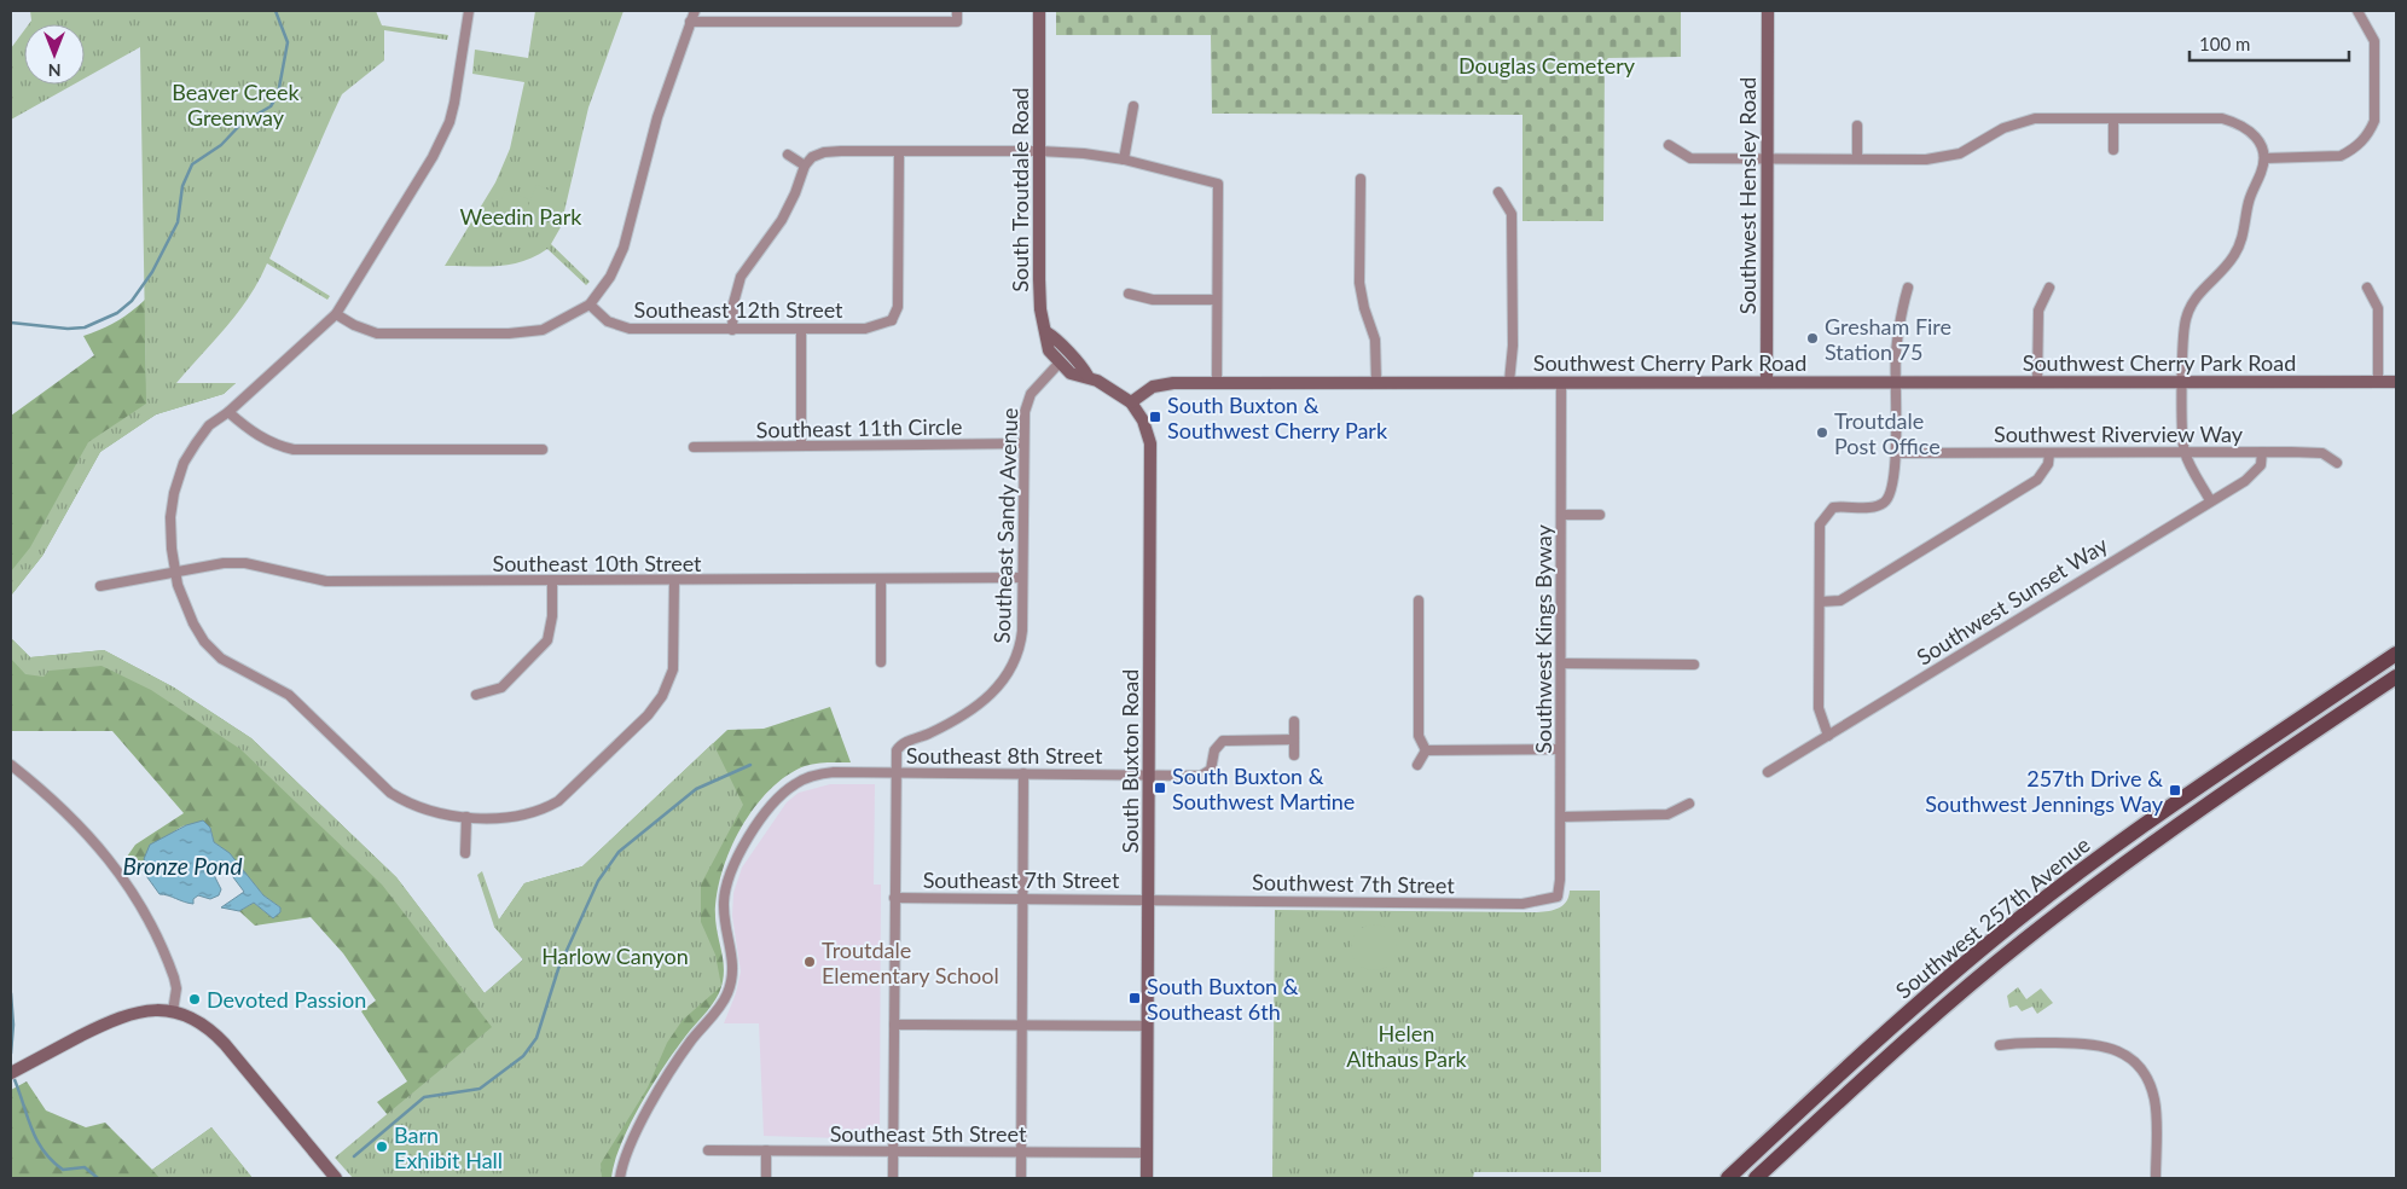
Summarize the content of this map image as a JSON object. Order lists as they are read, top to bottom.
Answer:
{
  "streets": {
    "main road": ["Southwest 257th Avenue"],
    "street": [
      "South Troutdale Road",
      "Southwest Hensley Road",
      "Southeast 12th Street",
      "Southwest Cherry Park Road",
      "Southeast 11th Circle",
      "Southwest Riverview Way",
      "Southeast Sandy Avenue",
      "Southeast 10th Street",
      "Southwest Sunset Way",
      "Southwest Kings Byway",
      "Southeast 8th Street",
      "South Buxton Road",
      "Southeast 7th Street",
      "Southwest 7th Street",
      "Southeast 5th Street"
    ]
  },
  "crossings": [
    ["South Troutdale Road", "Southeast Sandy Avenue"],
    ["South Troutdale Road", "South Buxton Road"],
    ["Southwest Hensley Road", "Southwest Cherry Park Road"],
    ["Southwest Cherry Park Road", "Southwest Kings Byway"],
    ["Southwest Cherry Park Road", "South Buxton Road"],
    ["Southeast 11th Circle", "Southeast Sandy Avenue"],
    ["Southwest Riverview Way", "Southwest Sunset Way"],
    ["Southeast Sandy Avenue", "Southeast 10th Street"],
    ["Southeast Sandy Avenue", "Southeast 8th Street"],
    ["Southeast Sandy Avenue", "South Buxton Road"],
    ["Southwest Kings Byway", "Southwest 7th Street"],
    ["Southeast 8th Street", "South Buxton Road"],
    ["South Buxton Road", "Southeast 7th Street"],
    ["South Buxton Road", "Southwest 7th Street"],
    ["South Buxton Road", "Southeast 5th Street"],
    ["Southeast 7th Street", "Southwest 7th Street"]
  ],
  "water": ["Bronze Pond"],
  "parks": [
    "Douglas Cemetery",
    "Beaver Creek Greenway",
    "Weedin Park",
    "Harlow Canyon",
    "Helen Althaus Park"
  ],
  "places": {
    "other": [
      "Gresham Fire Station 75",
      "Troutdale Post Office",
      "Troutdale Elementary School",
      "Devoted Passion",
      "Barn Exhibit Hall"
    ],
    "transit": [
      "South Buxton & Southwest Cherry Park",
      "South Buxton & Southwest Martine",
      "257th Drive & Southwest Jennings Way",
      "South Buxton & Southeast 6th"
    ]
  },
  "scale_bar": "100 m",
  "north": "bottom"
}
